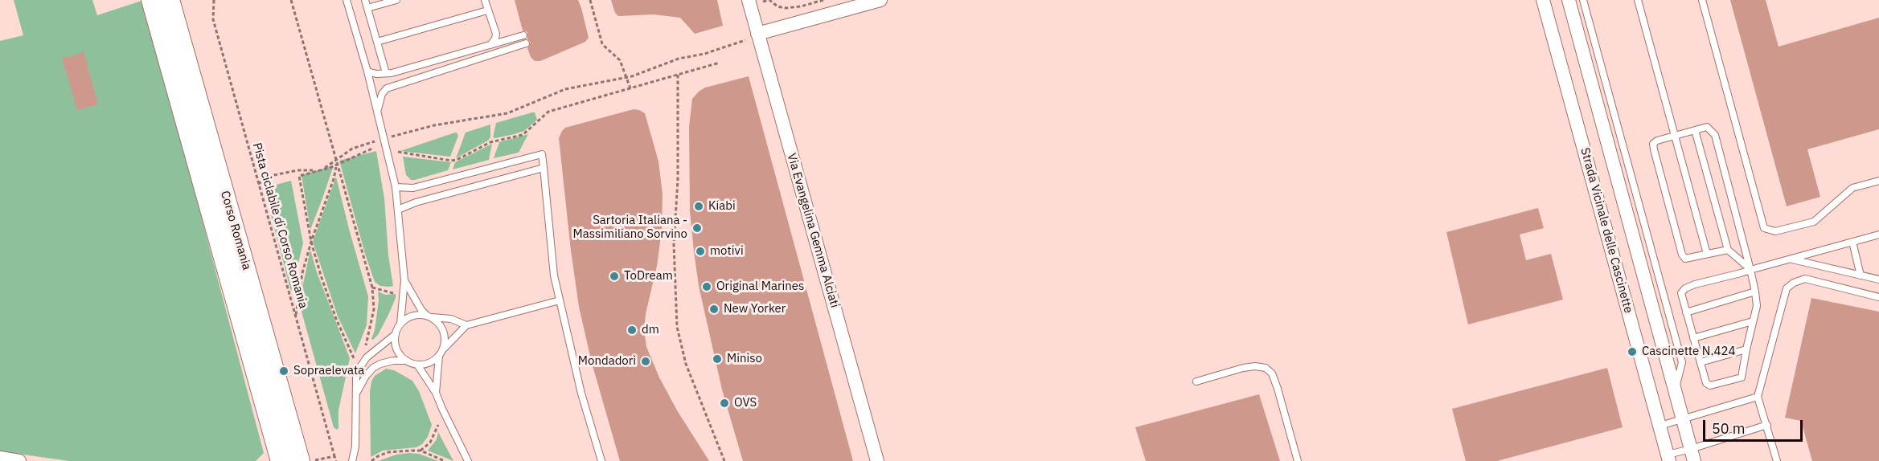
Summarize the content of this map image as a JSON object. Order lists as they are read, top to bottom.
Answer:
{
  "streets": {
    "main road": ["Corso Romania"],
    "street": ["Via Evangelina Gemma Alciati", "Strada Vicinale delle Cascinette"],
    "path": ["Pista ciclabile di Corso Romania"]
  },
  "places": [
    "Kiabi",
    "Sartoria Italiana - Massimiliano Sorvino",
    "motivi",
    "ToDream",
    "Original Marines",
    "New Yorker",
    "dm",
    "Cascinette N.424",
    "Miniso",
    "Mondadori",
    "Sopraelevata",
    "OVS"
  ],
  "scale_bar": "50 m"
}
